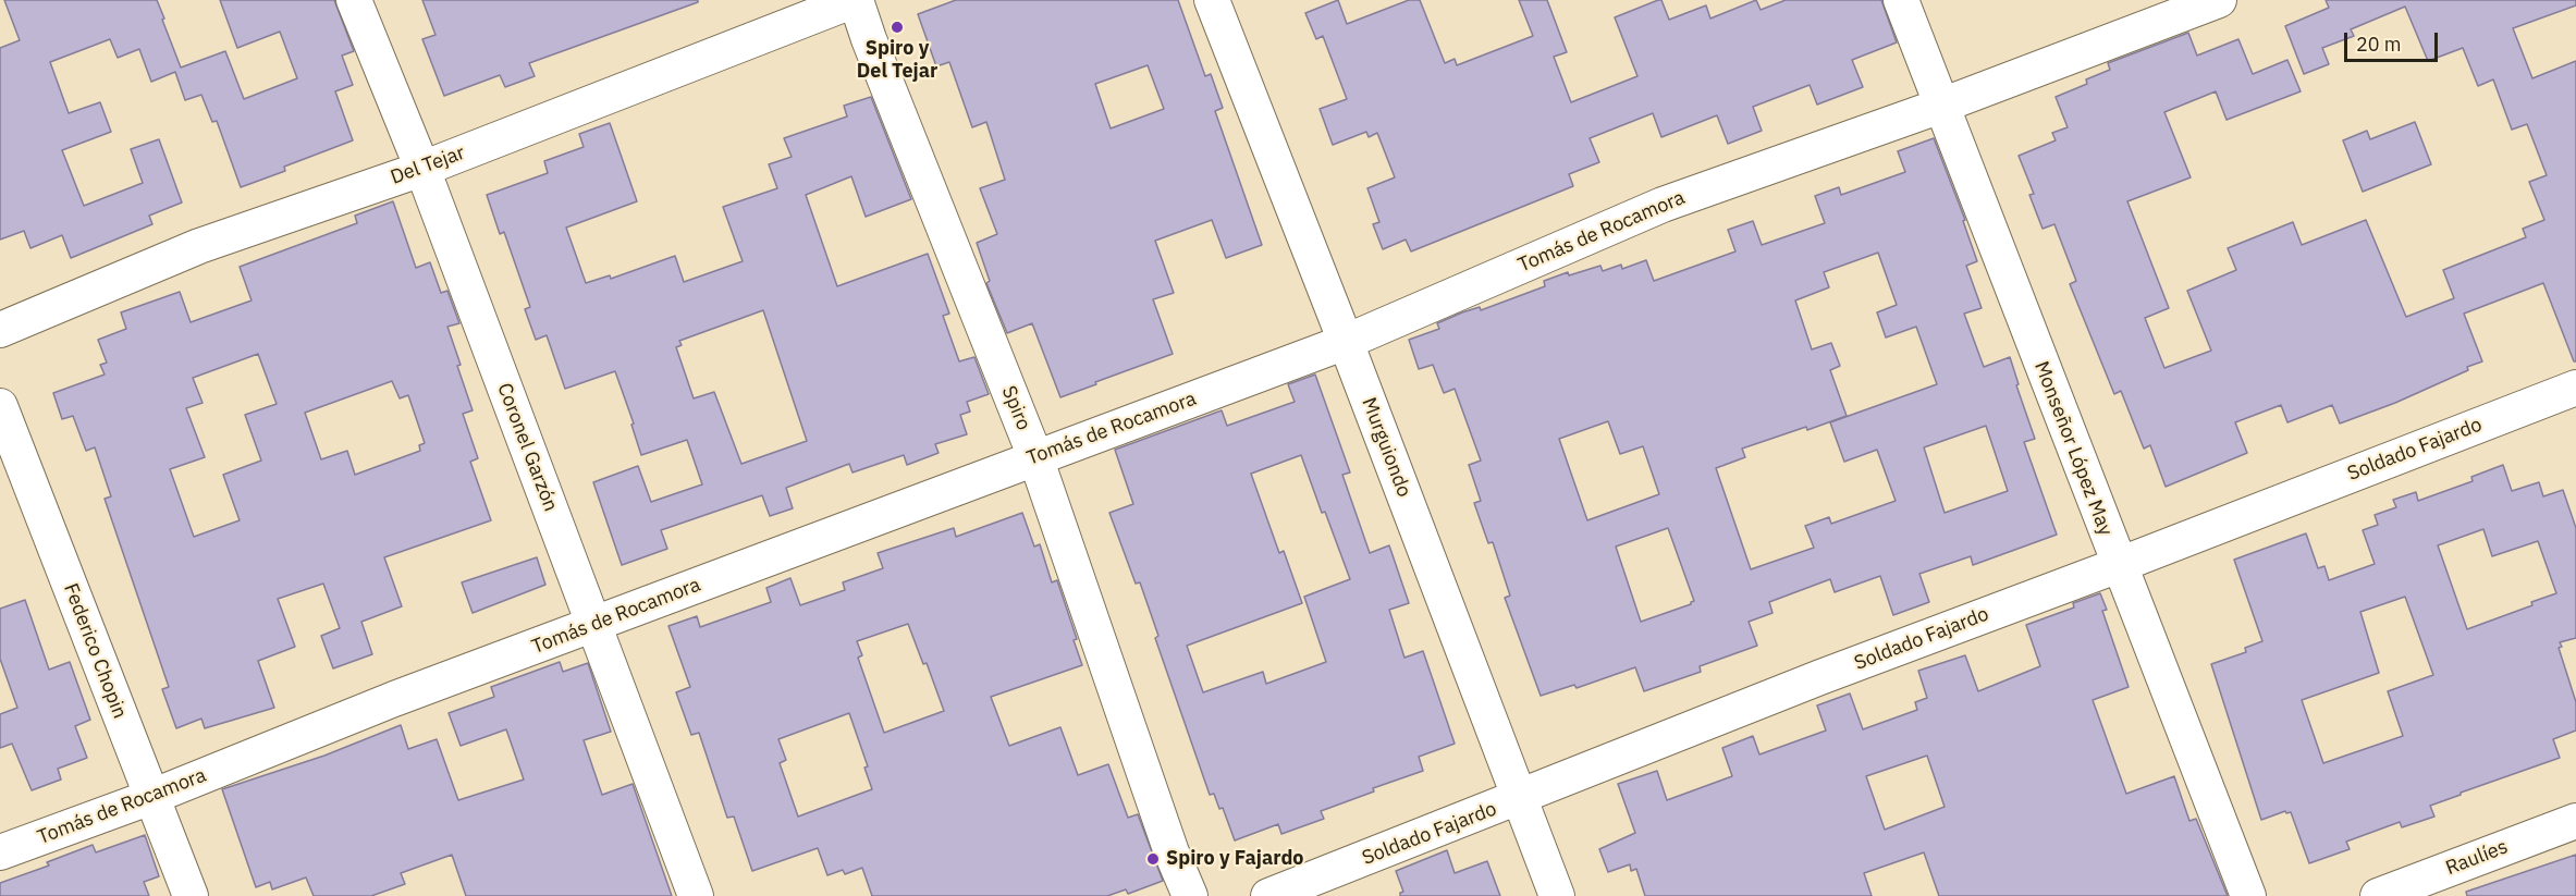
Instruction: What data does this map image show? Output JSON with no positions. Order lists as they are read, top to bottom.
{
  "streets": {
    "street": [
      "Del Tejar",
      "Tomás de Rocamora",
      "Spiro",
      "Coronel Garzón",
      "Murguiondo",
      "Monseñor López May",
      "Soldado Fajardo",
      "Federico Chopin",
      "Raulíes"
    ]
  },
  "crossings": [
    ["Del Tejar", "Spiro"],
    ["Del Tejar", "Coronel Garzón"],
    ["Tomás de Rocamora", "Spiro"],
    ["Tomás de Rocamora", "Coronel Garzón"],
    ["Tomás de Rocamora", "Murguiondo"],
    ["Tomás de Rocamora", "Monseñor López May"],
    ["Tomás de Rocamora", "Federico Chopin"],
    ["Murguiondo", "Soldado Fajardo"],
    ["Monseñor López May", "Soldado Fajardo"]
  ],
  "places": ["Spiro y Del Tejar", "Spiro y Fajardo"],
  "scale_bar": "20 m"
}
